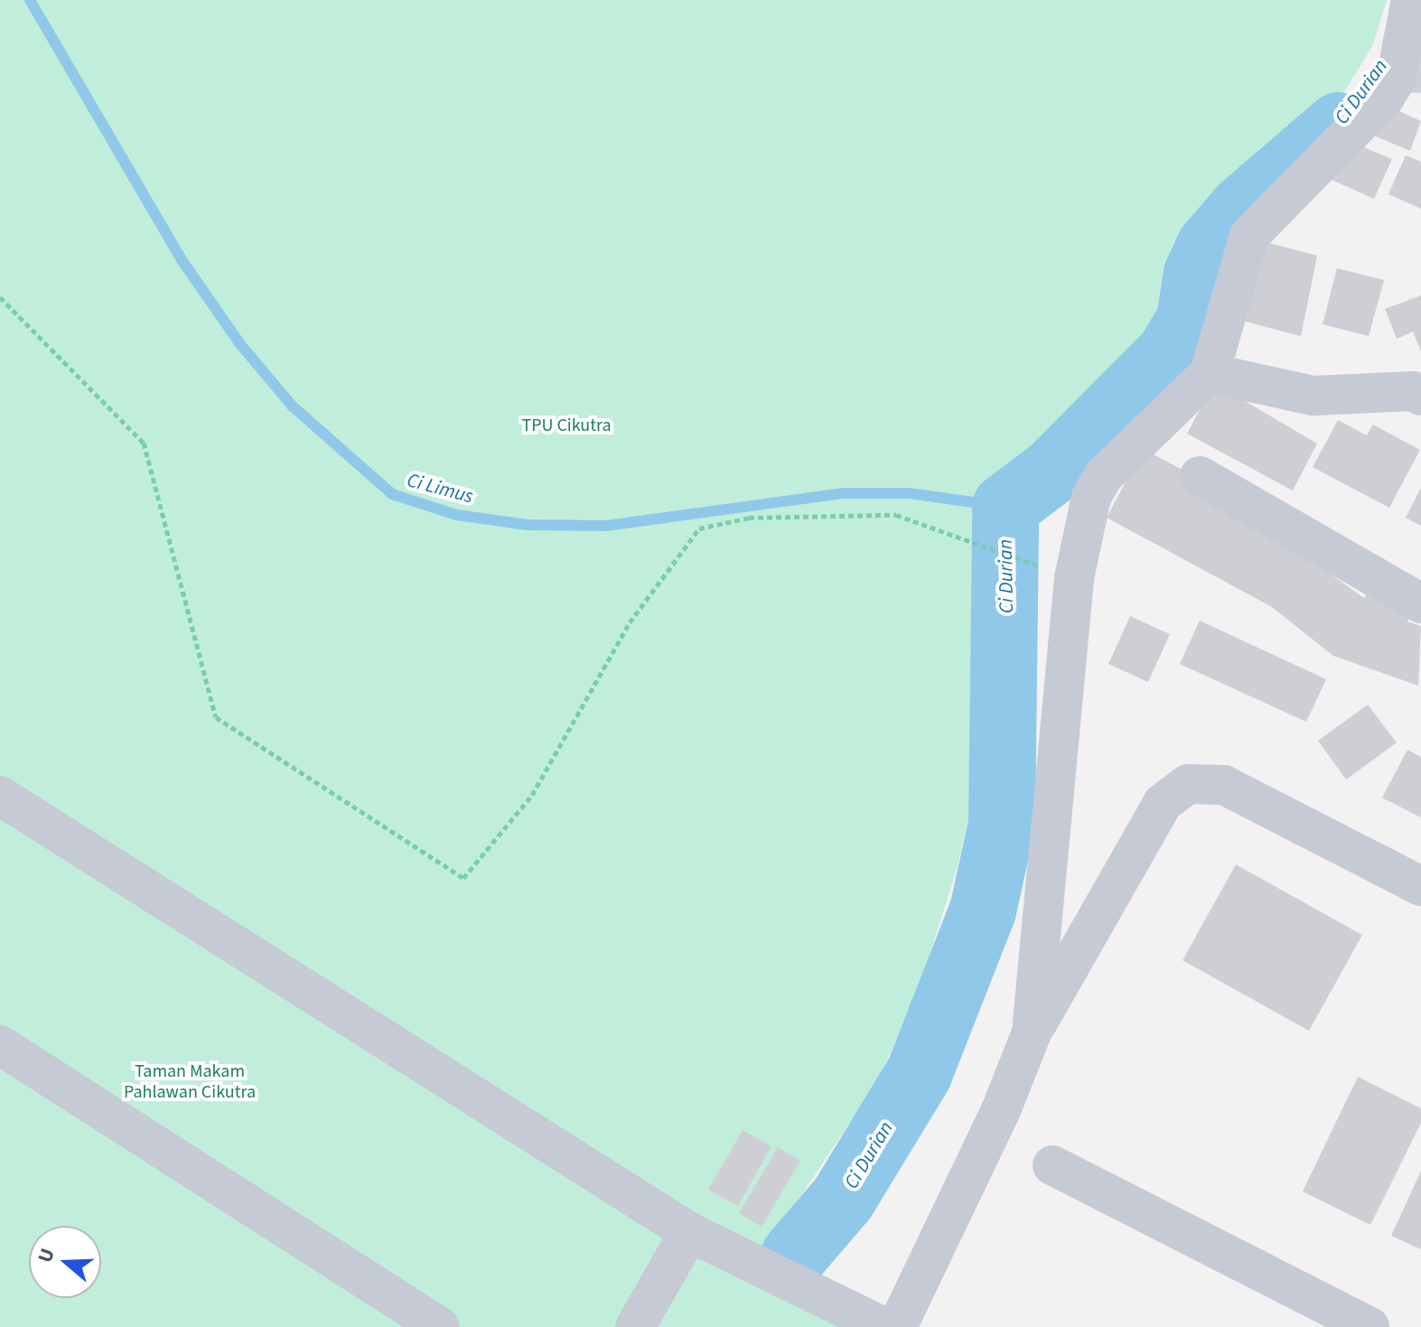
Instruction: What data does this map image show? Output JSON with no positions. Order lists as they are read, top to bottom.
{
  "water": ["Ci Durian", "Ci Limus"],
  "parks": ["TPU Cikutra", "Taman Makam Pahlawan Cikutra"],
  "north": "left"
}
